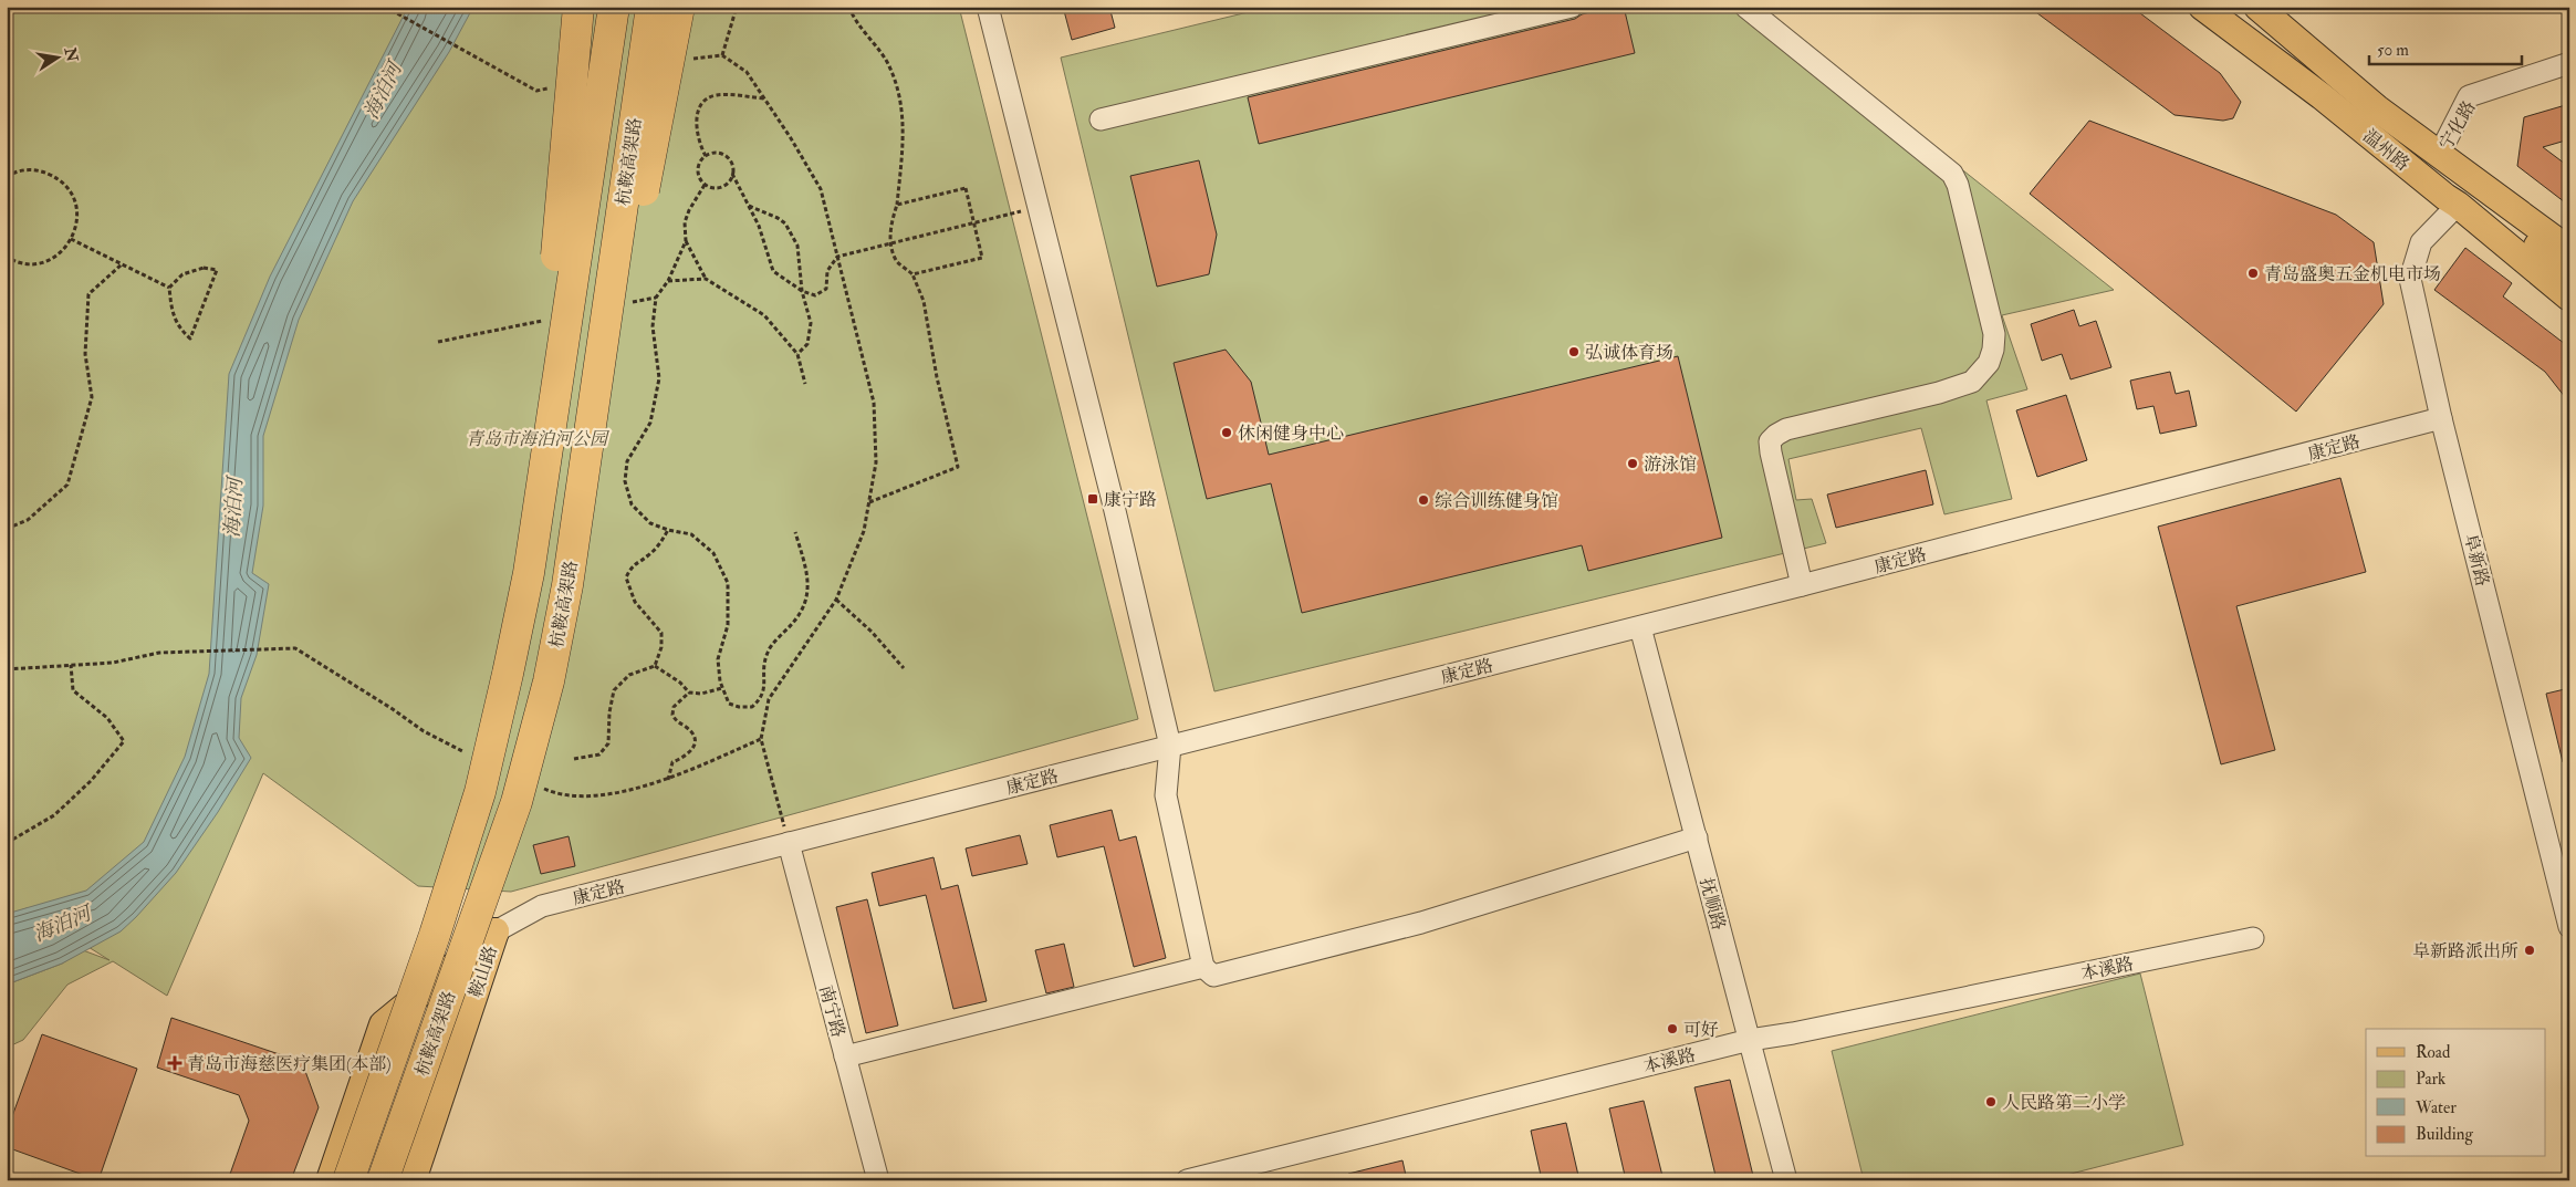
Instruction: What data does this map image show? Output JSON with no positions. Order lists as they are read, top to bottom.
{
  "streets": {
    "highway": ["杭鞍高架路"],
    "main road": ["温州路", "鞍山路"],
    "street": [
      "宁化路",
      "康定路",
      "阜新路",
      "抚顺路",
      "本溪路",
      "南宁路"
    ]
  },
  "crossings": [
    ["宁化路", "温州路"],
    ["温州路", "阜新路"],
    ["康定路", "阜新路"],
    ["康定路", "抚顺路"],
    ["康定路", "鞍山路"],
    ["康定路", "南宁路"],
    ["抚顺路", "本溪路"]
  ],
  "water": ["海泊河"],
  "parks": ["青岛市海泊河公园"],
  "places": {
    "other": [
      "青岛盛奥五金机电市场",
      "弘诚体育场",
      "休闲健身中心",
      "游泳馆",
      "综合训练健身馆",
      "阜新路派出所",
      "可好",
      "人民路第二小学"
    ],
    "transit": ["康宁路"],
    "health": ["青岛市海慈医疗集团(本部)"]
  },
  "legend": [
    "Road",
    "Park",
    "Water",
    "Building"
  ],
  "scale_bar": "50 m",
  "north": "right"
}
